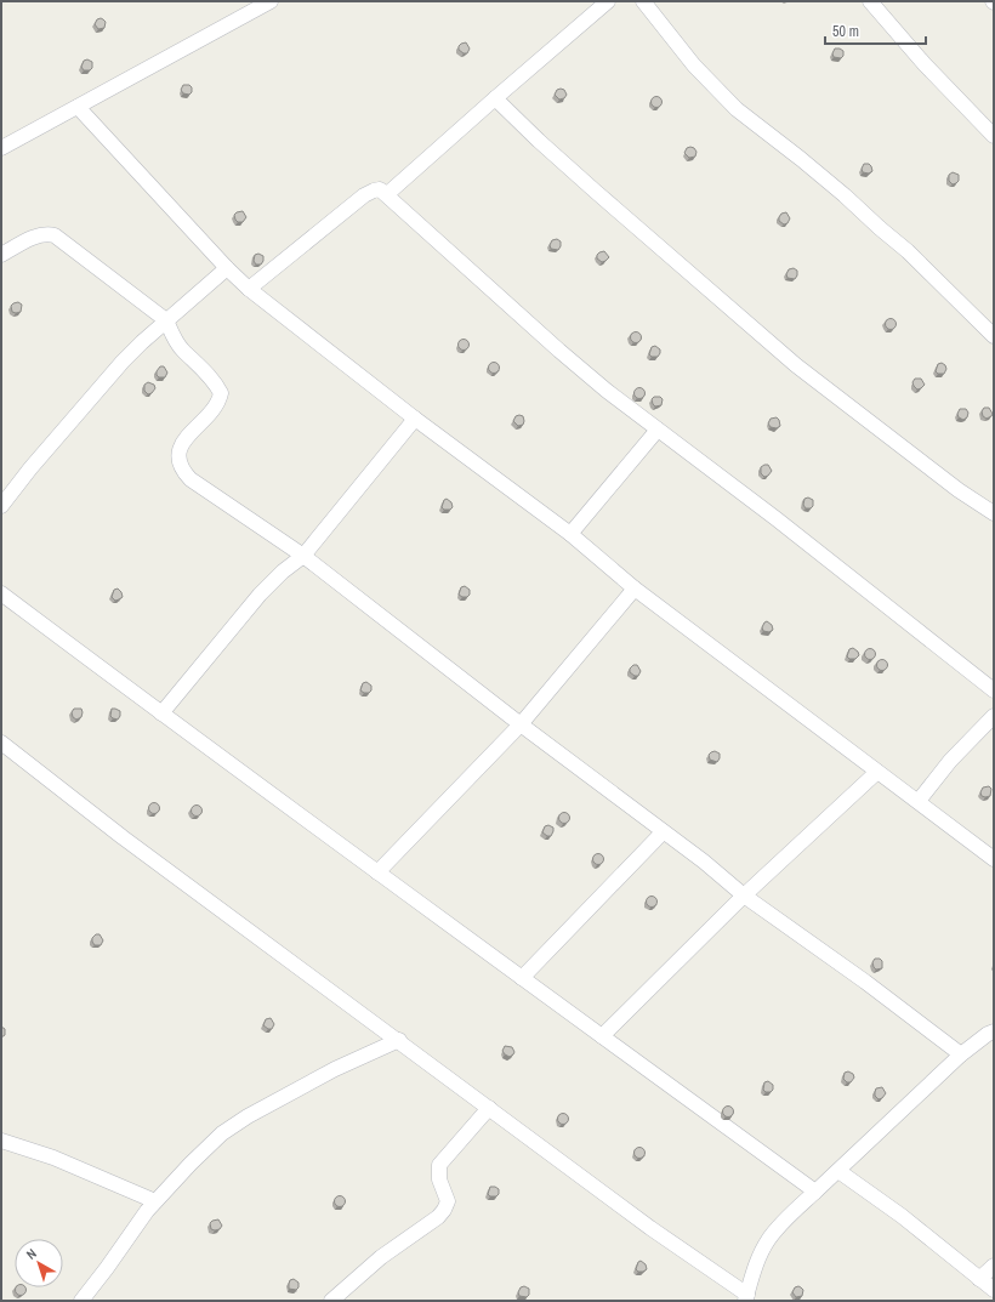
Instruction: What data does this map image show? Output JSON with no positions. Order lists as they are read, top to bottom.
{
  "scale_bar": "50 m",
  "north": "top left"
}
